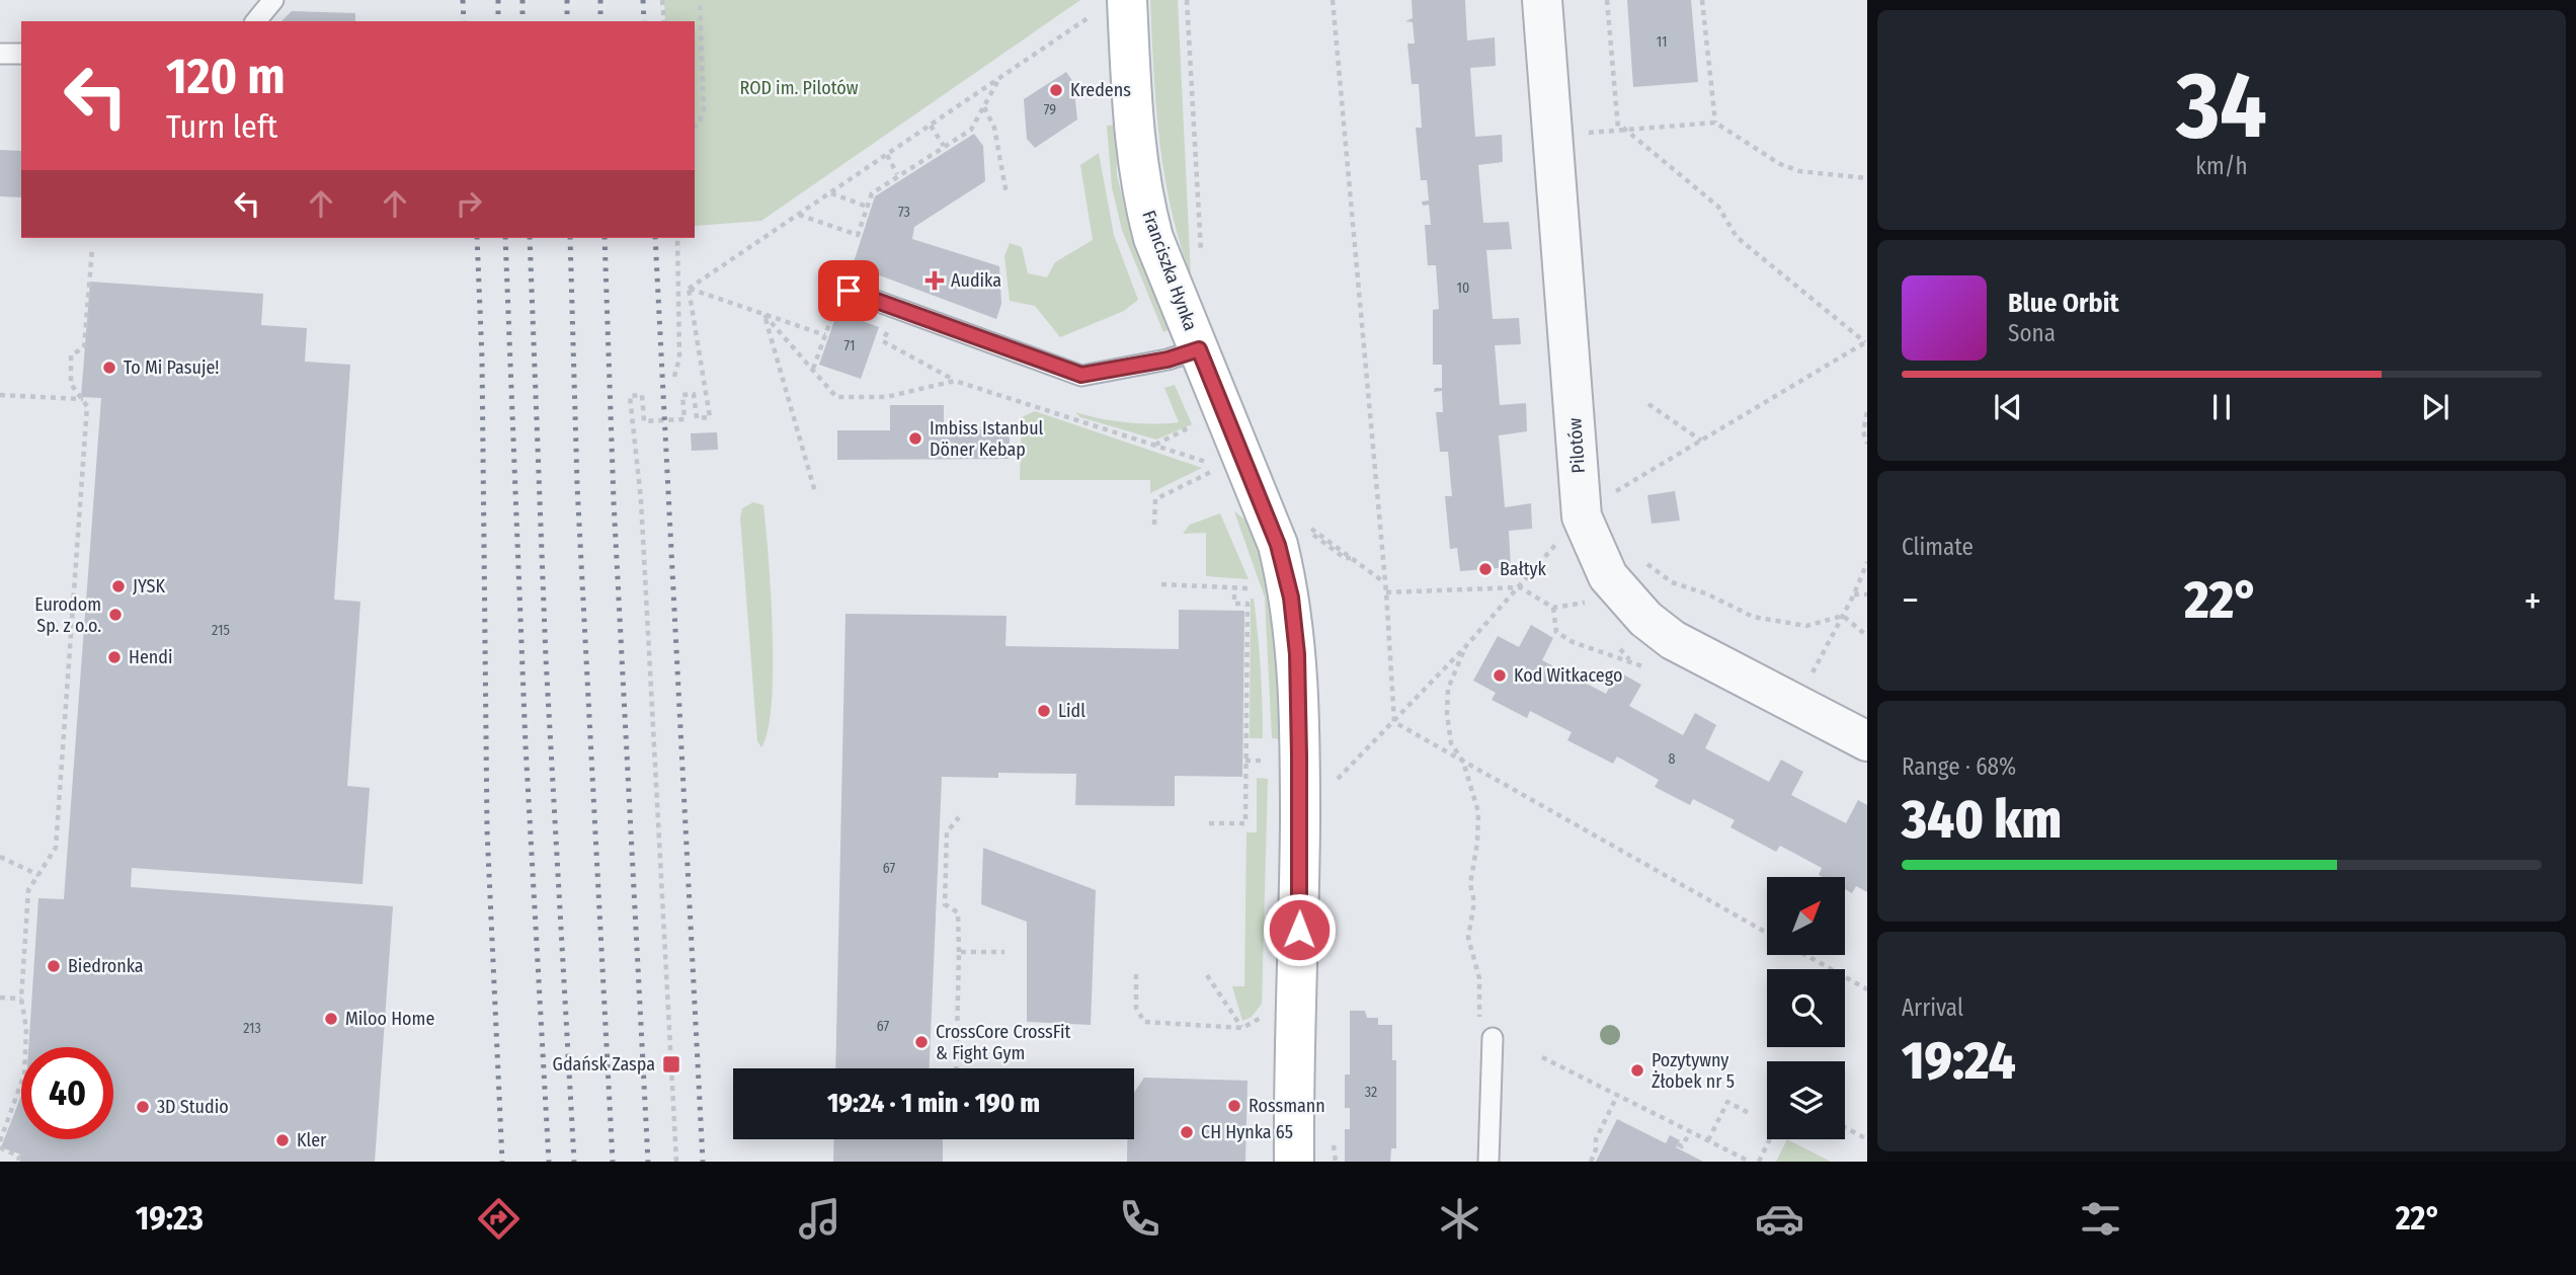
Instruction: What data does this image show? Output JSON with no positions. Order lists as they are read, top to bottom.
{
  "streets": {
    "street": ["Franciszka Hynka", "Pilotów"]
  },
  "parks": ["ROD im. Pilotów"],
  "places": {
    "other": [
      "Kredens",
      "To Mi Pasuje!",
      "Imbiss Istanbul Döner Kebap",
      "Bałtyk",
      "JYSK",
      "Eurodom Sp. z o.o.",
      "Hendi",
      "Kod Witkacego",
      "Lidl",
      "Biedronka",
      "Miloo Home",
      "CrossCore CrossFit & Fight Gym",
      "Pozytywny Żłobek nr 5",
      "Rossmann",
      "3D Studio",
      "CH Hynka 65",
      "Kler"
    ],
    "health": ["Audika"],
    "transit": ["Gdańsk Zaspa"]
  },
  "house_numbers": [
    "11",
    "79",
    "73",
    "10",
    "71",
    "215",
    "8",
    "67",
    "67",
    "213",
    "32"
  ],
  "north": "top right",
  "page": {
    "tile": [
      ["34", "km/h"],
      "Climate",
      ["Range · 68%", "340 km"],
      ["Arrival", "19:24"]
    ],
    "turn": ["120 m", "Turn left"],
    "song": ["Blue Orbit", "Sona"],
    "heat": ["−", "22°", "+"],
    "limit": "40",
    "trip": "19:24 · 1 min · 190 m",
    "tabs": ["19:23", "22°"]
  }
}
